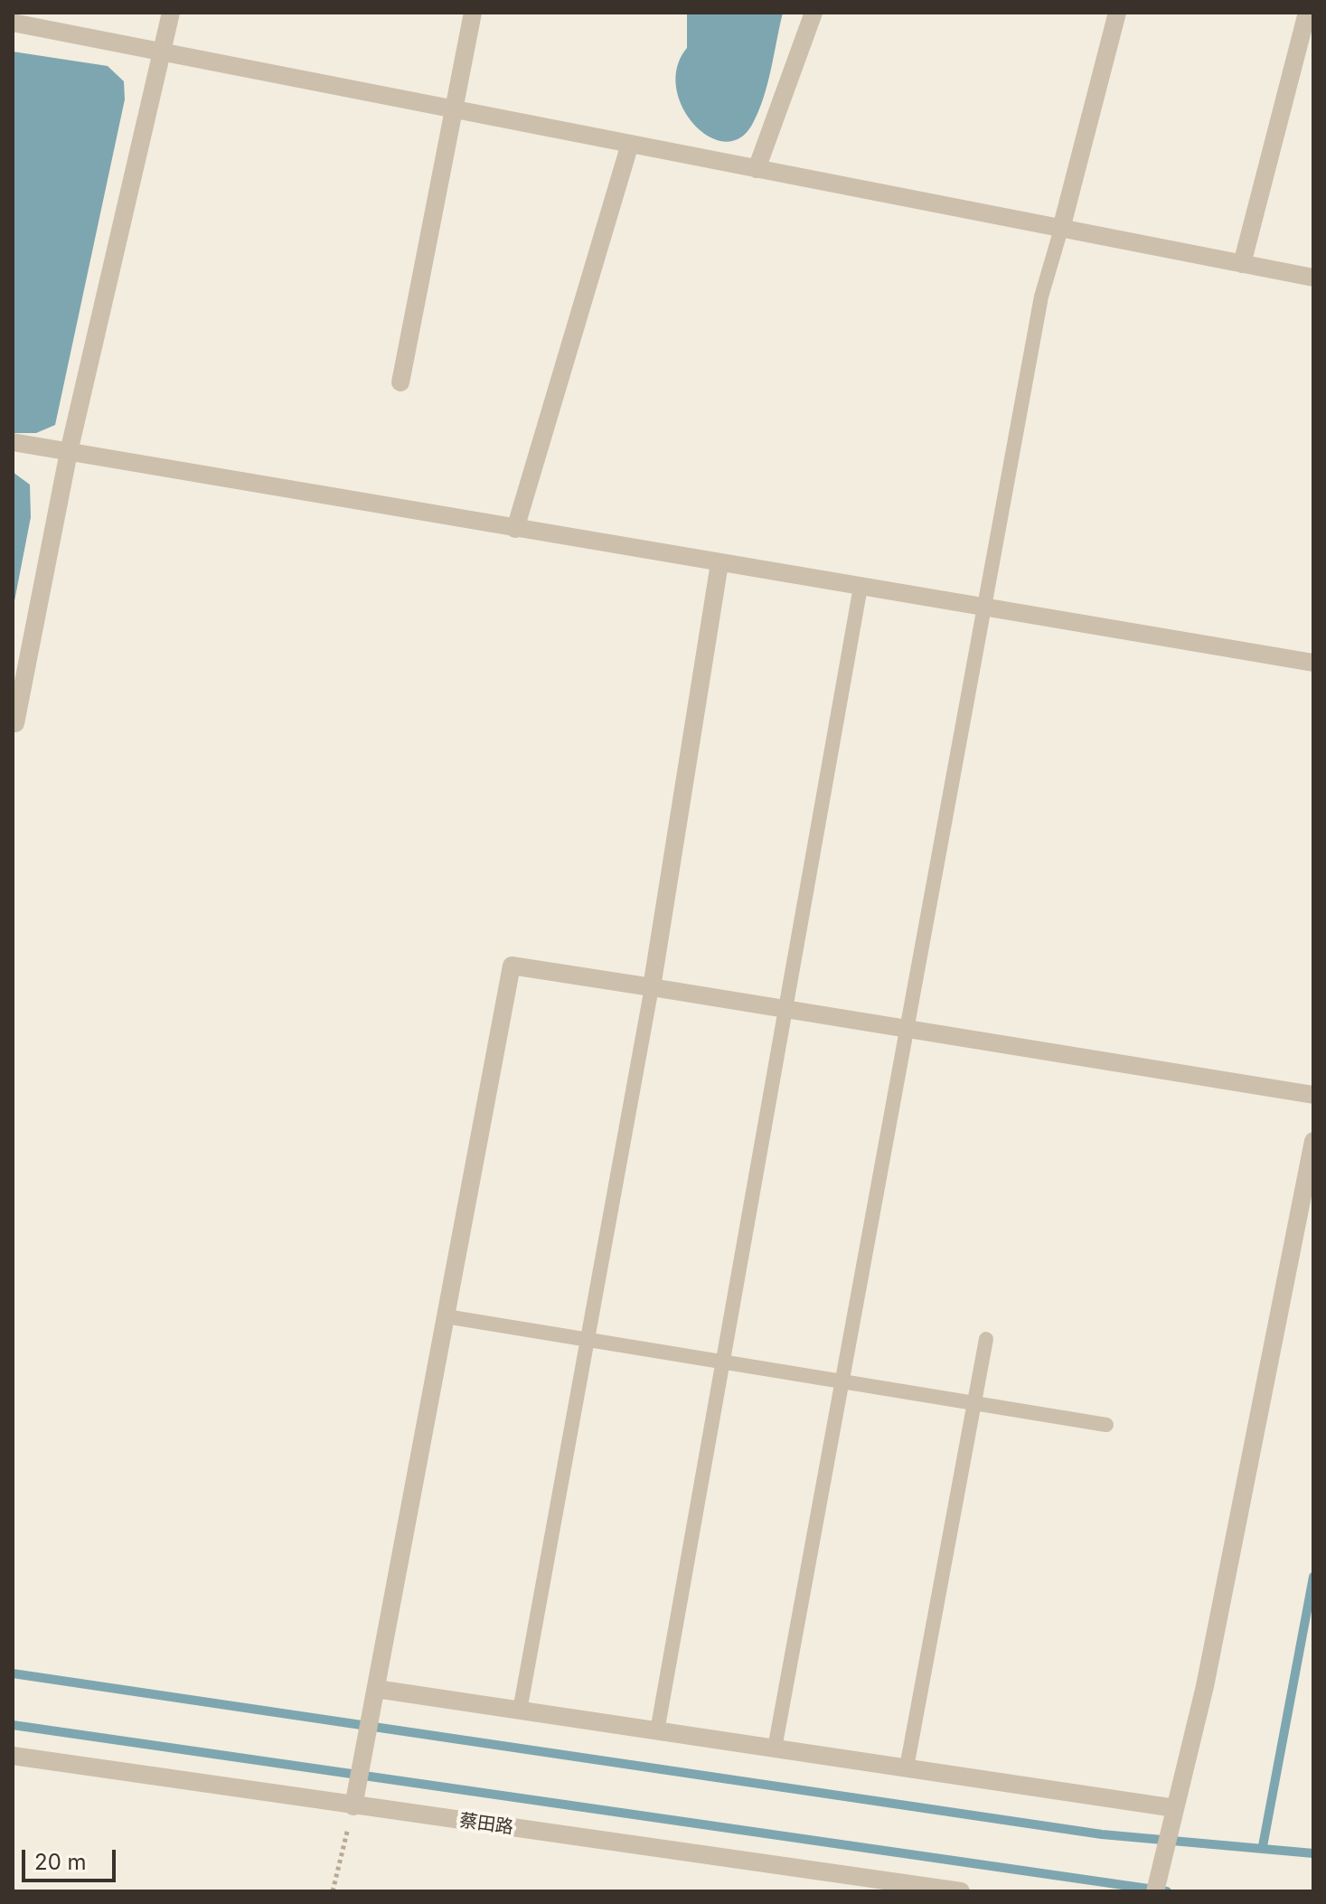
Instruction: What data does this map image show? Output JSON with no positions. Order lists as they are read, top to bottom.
{
  "streets": {
    "street": ["蔡田路"]
  },
  "scale_bar": "20 m"
}
